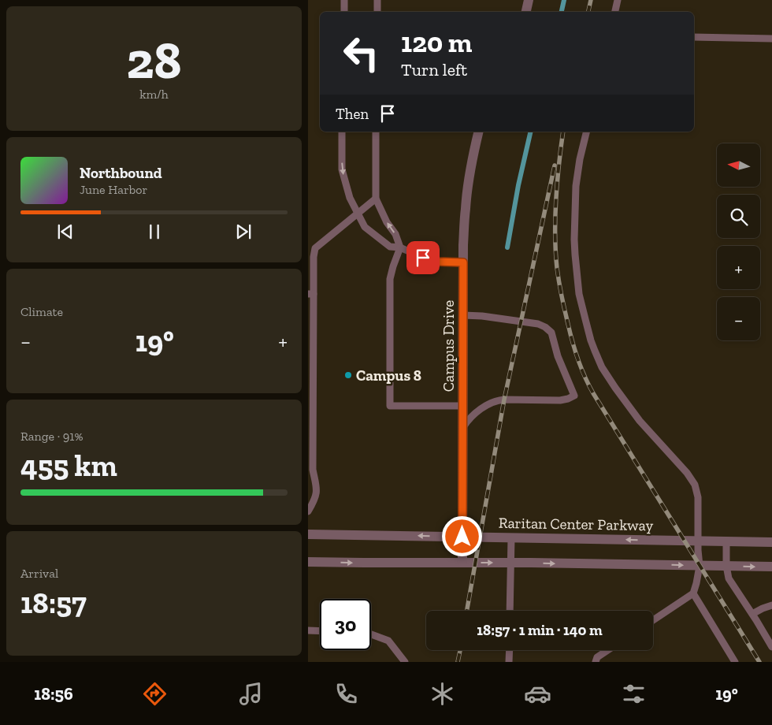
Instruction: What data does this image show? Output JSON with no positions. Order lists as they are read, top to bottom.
{
  "streets": {
    "street": ["Campus Drive", "Raritan Center Parkway"]
  },
  "crossings": [
    ["Campus Drive", "Raritan Center Parkway"]
  ],
  "places": ["Campus 8"],
  "north": "left",
  "page": {
    "tile": [
      ["28", "km/h"],
      "Climate",
      ["Range · 91%", "455 km"],
      ["Arrival", "18:57"]
    ],
    "turn": ["120 m", "Turn left"],
    "then": "Then",
    "map_buttons": ["+", "−"],
    "song": ["Northbound", "June Harbor"],
    "heat": ["−", "19°", "+"],
    "limit": "30",
    "trip": "18:57 · 1 min · 140 m",
    "tabs": ["18:56", "19°"]
  }
}
